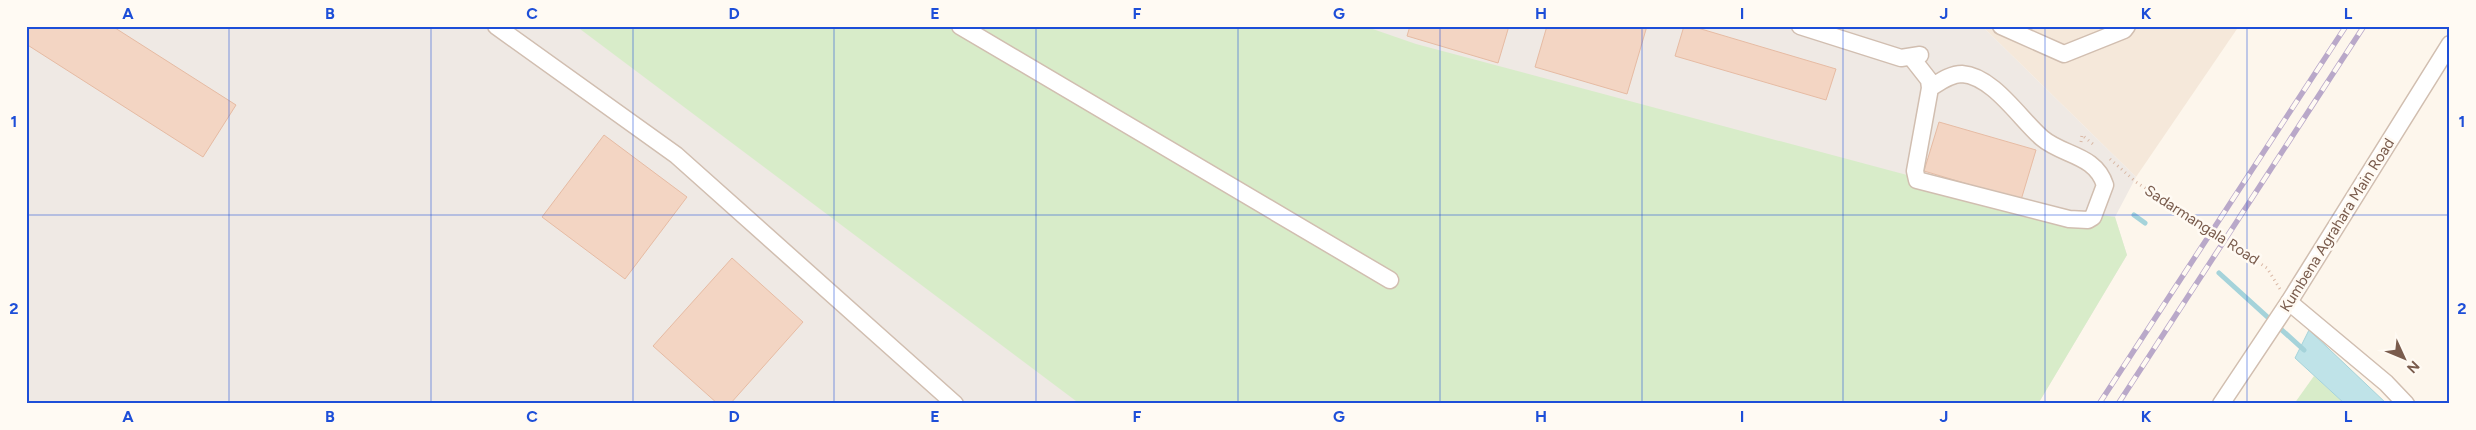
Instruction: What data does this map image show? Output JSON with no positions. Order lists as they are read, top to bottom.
{
  "streets": {
    "street": ["Kumbena Agrahara Main Road"],
    "path": ["Sadarmangala Road"]
  },
  "crossings": [
    ["Sadarmangala Road", "Kumbena Agrahara Main Road"]
  ],
  "north": "bottom right",
  "grid": {
    "columns": [
      "A",
      "B",
      "C",
      "D",
      "E",
      "F",
      "G",
      "H",
      "I",
      "J",
      "K",
      "L"
    ],
    "rows": ["1", "2"]
  }
}
